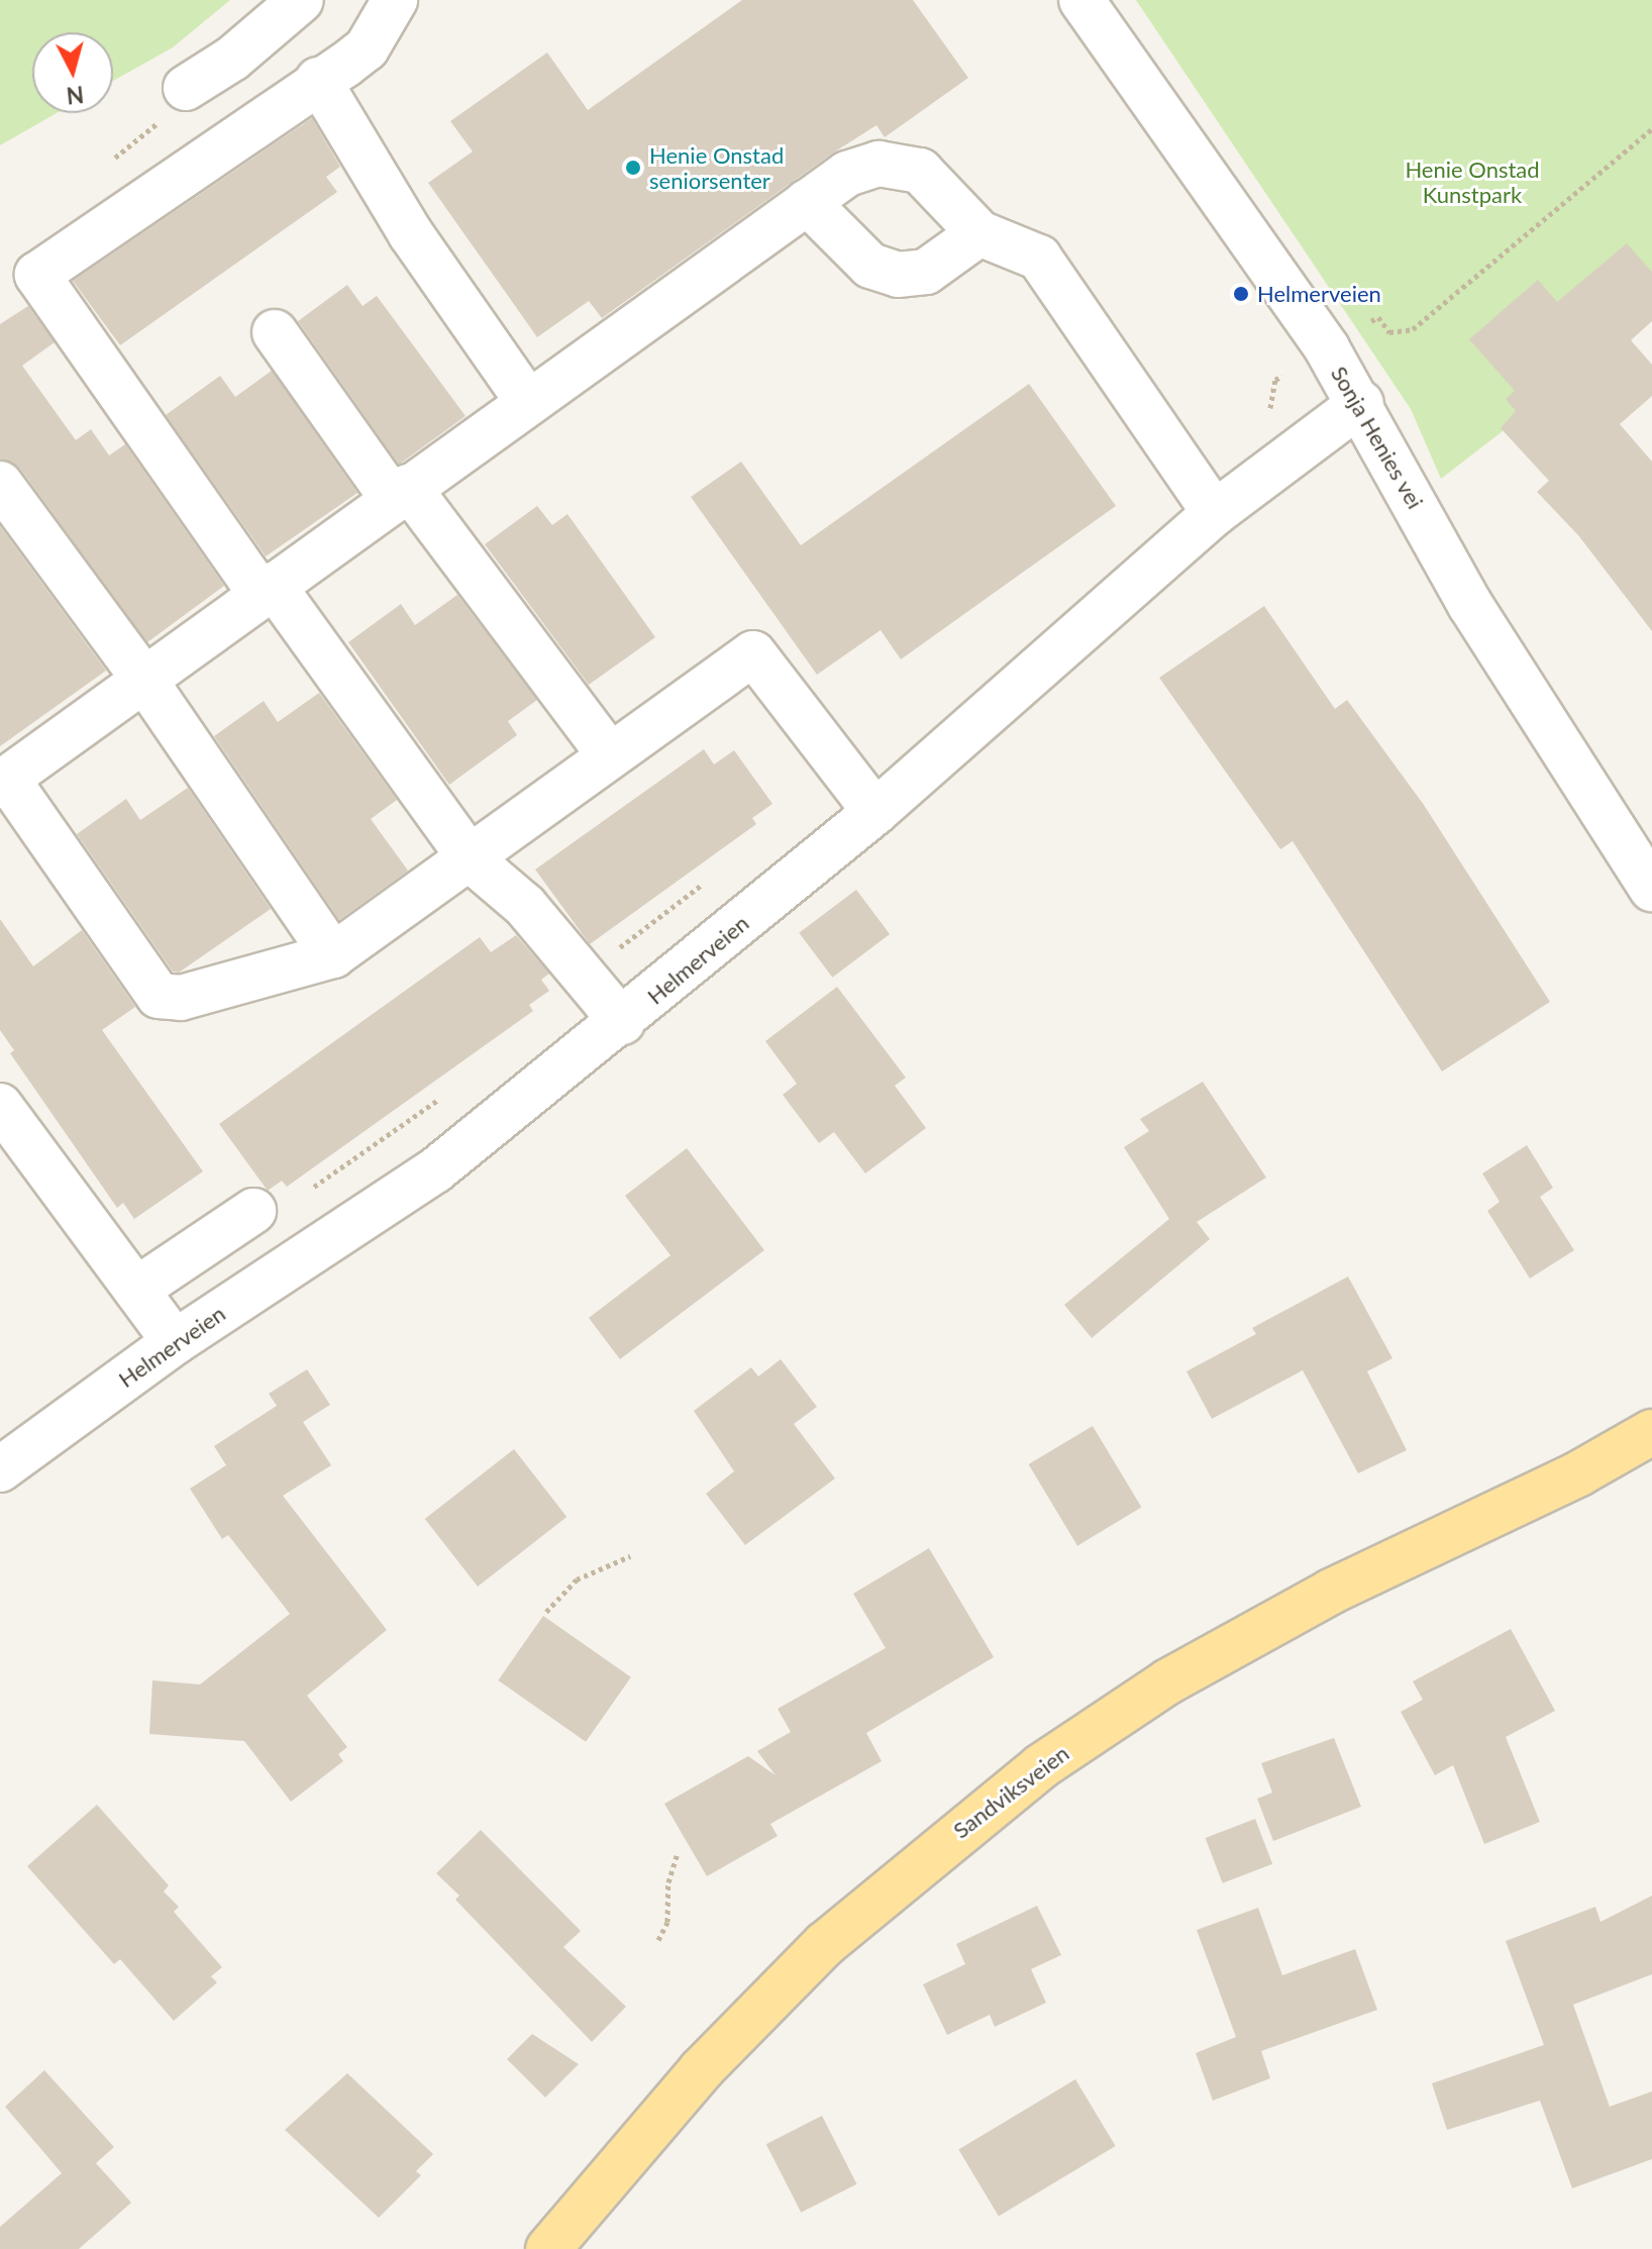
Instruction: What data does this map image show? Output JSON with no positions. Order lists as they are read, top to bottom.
{
  "streets": {
    "main road": ["Sandviksveien"],
    "street": ["Sonja Henies vei", "Helmerveien"]
  },
  "crossings": [
    ["Sonja Henies vei", "Helmerveien"]
  ],
  "parks": ["Henie Onstad Kunstpark"],
  "places": ["Henie Onstad seniorsenter", "Helmerveien"],
  "north": "bottom"
}
